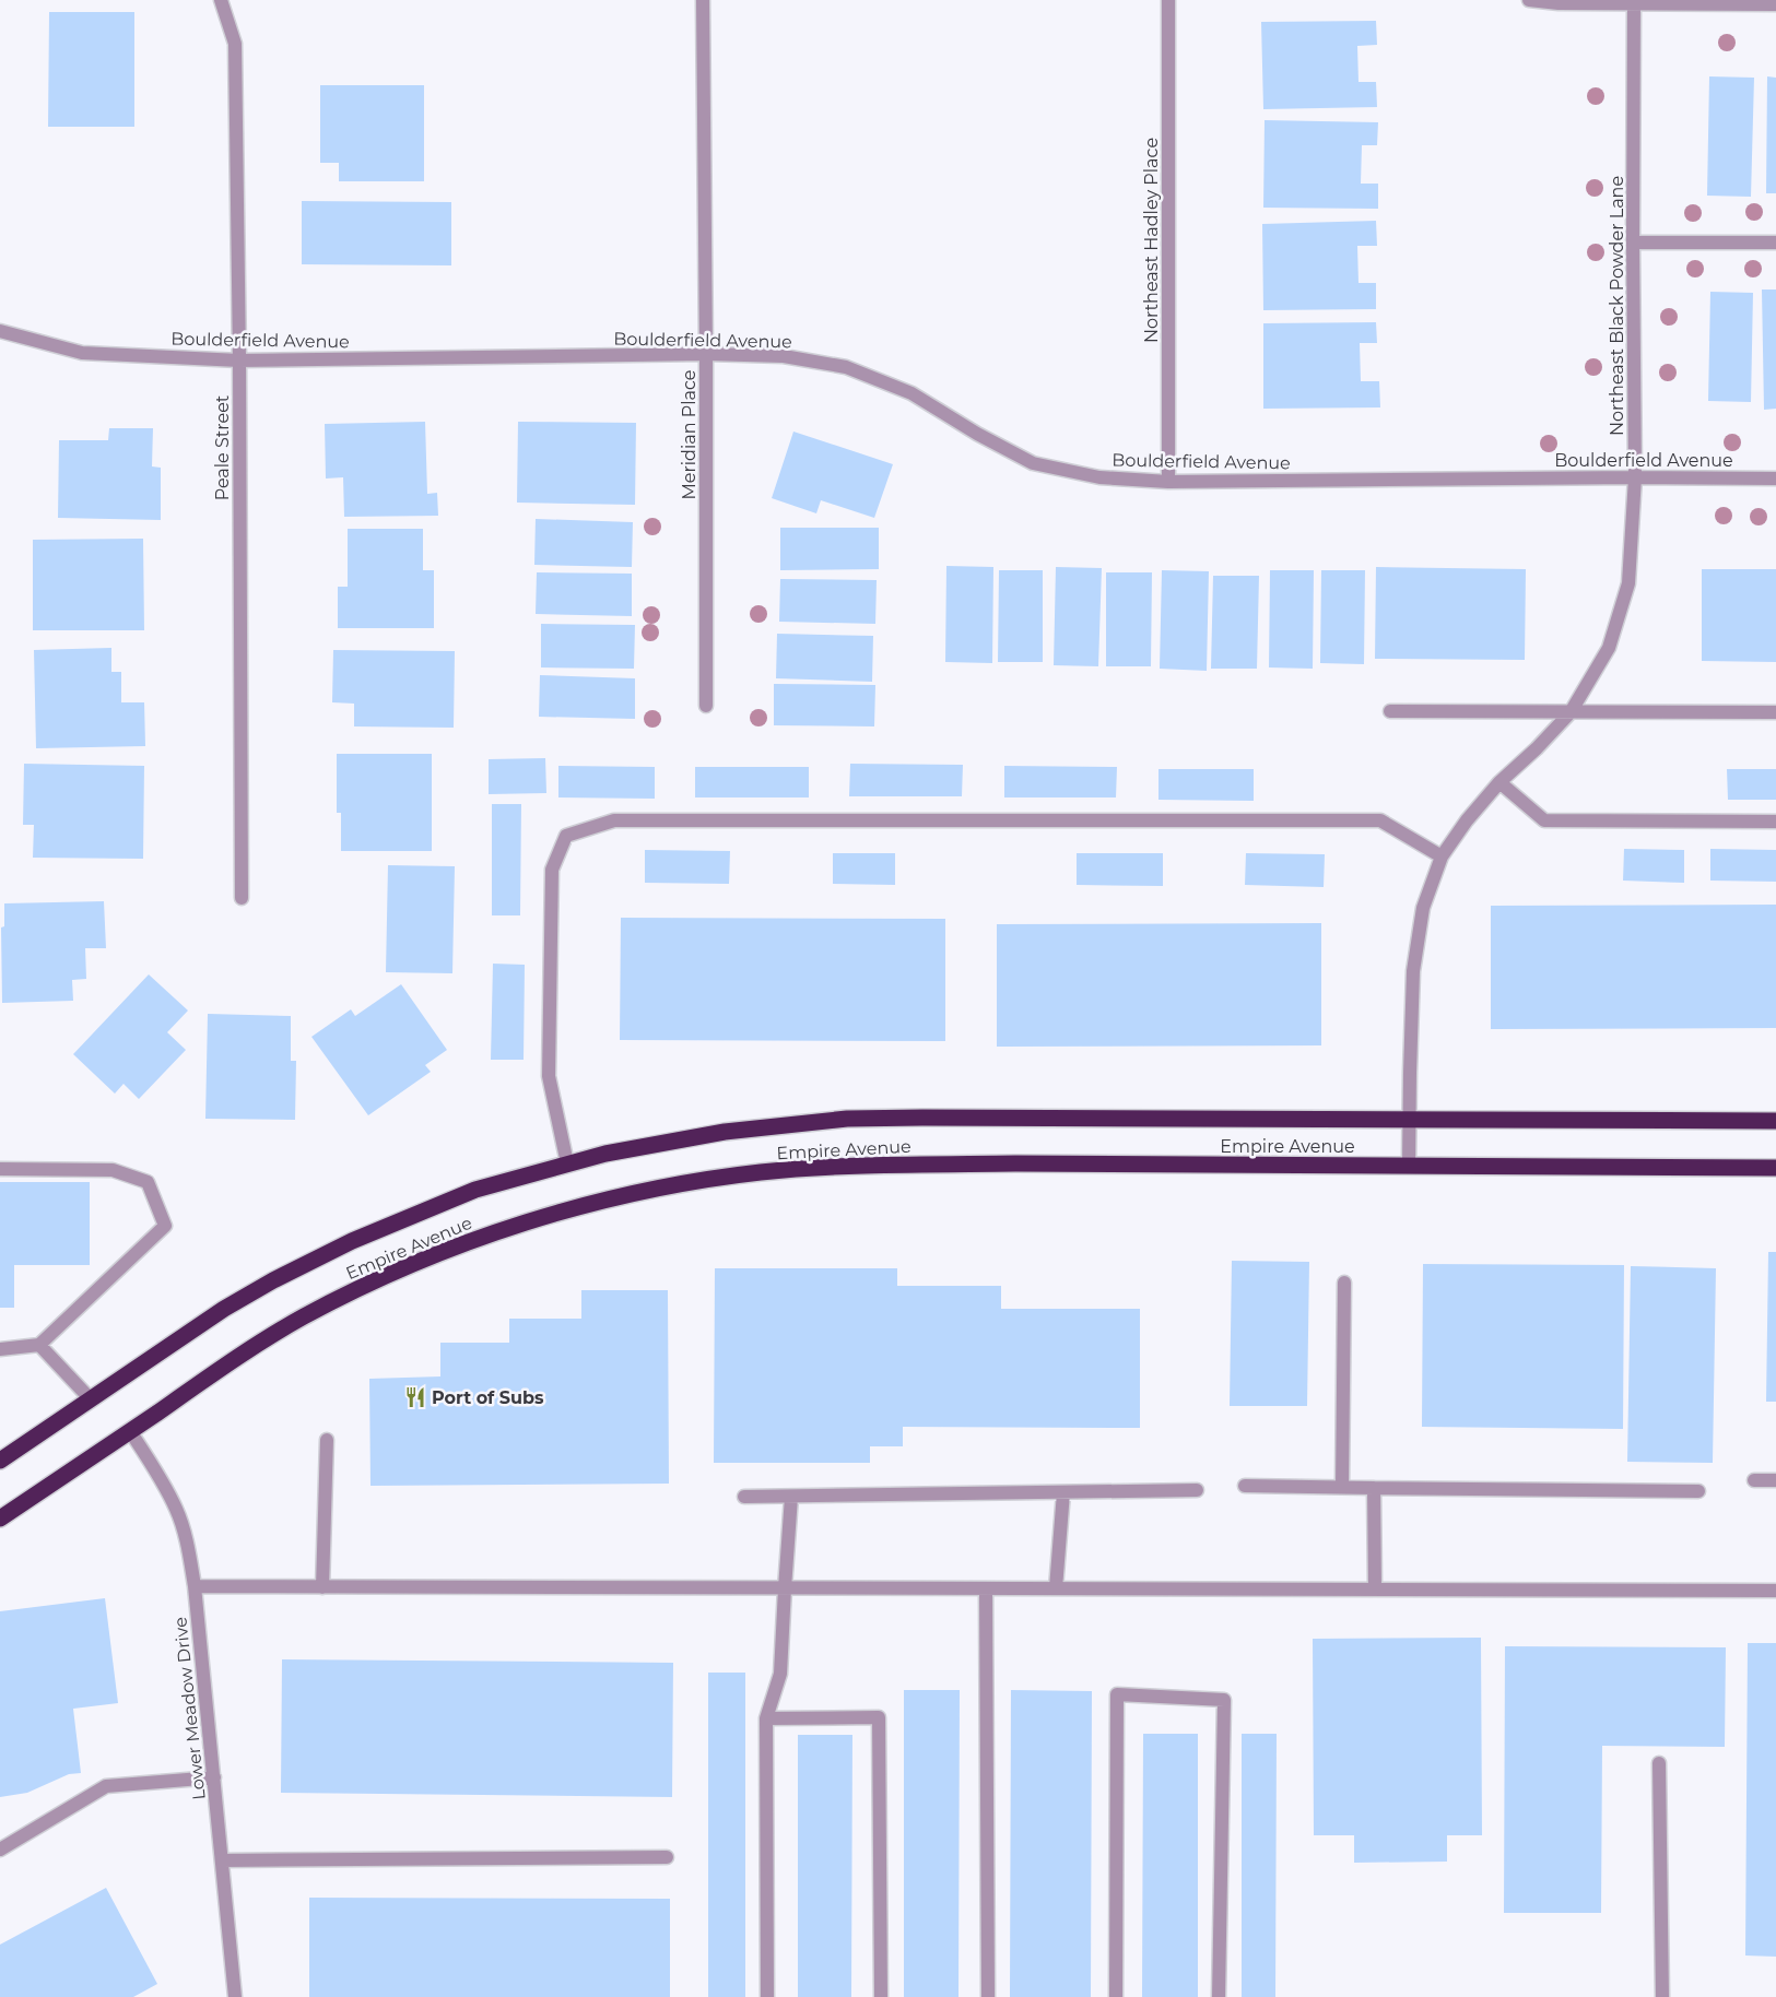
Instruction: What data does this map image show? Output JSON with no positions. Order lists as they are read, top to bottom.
{
  "streets": {
    "highway": ["Empire Avenue"],
    "street": [
      "Northeast Hadley Place",
      "Northeast Black Powder Lane",
      "Boulderfield Avenue",
      "Meridian Place",
      "Peale Street",
      "Lower Meadow Drive"
    ]
  },
  "crossings": [
    ["Northeast Hadley Place", "Boulderfield Avenue"],
    ["Northeast Black Powder Lane", "Boulderfield Avenue"],
    ["Northeast Black Powder Lane", "Empire Avenue"],
    ["Boulderfield Avenue", "Meridian Place"],
    ["Boulderfield Avenue", "Peale Street"],
    ["Empire Avenue", "Lower Meadow Drive"]
  ],
  "places": {
    "restaurant": ["Port of Subs"]
  }
}
